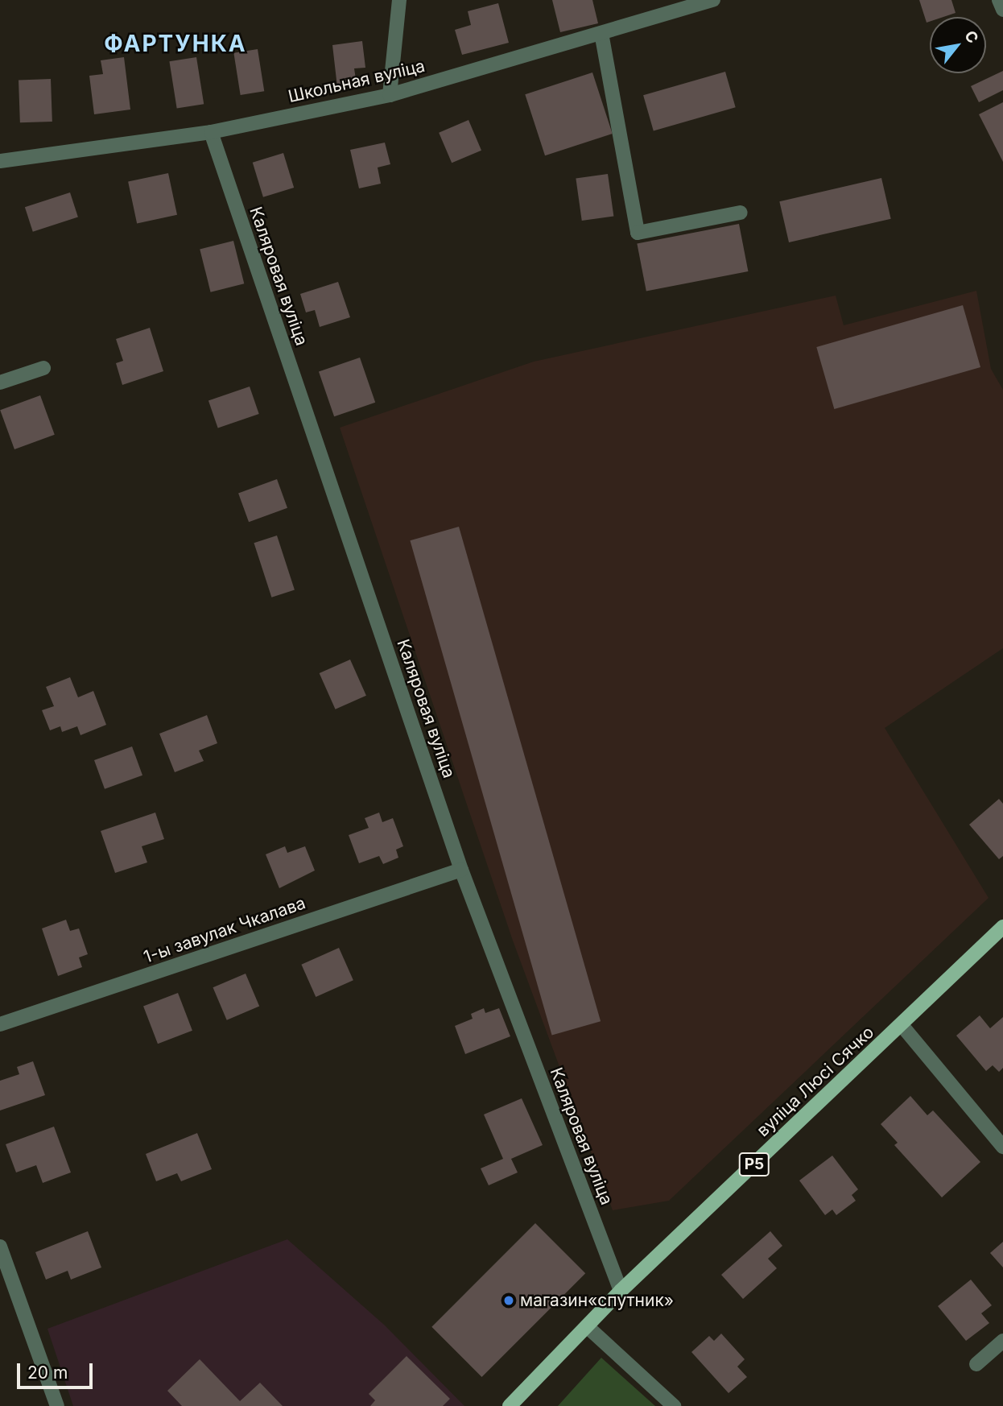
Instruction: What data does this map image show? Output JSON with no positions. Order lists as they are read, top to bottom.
{
  "streets": {
    "main road": ["вуліца Люсі Сячко", "Р5"],
    "street": ["Школьная вуліца", "Каляровая вуліца", "1-ы завулак Чкалава"]
  },
  "crossings": [
    ["Школьная вуліца", "Каляровая вуліца"],
    ["Каляровая вуліца", "1-ы завулак Чкалава"],
    ["Каляровая вуліца", "вуліца Люсі Сячко"]
  ],
  "districts": ["ФАРТУНКА"],
  "places": ["магазин«спутник»"],
  "scale_bar": "20 m",
  "north": "top right"
}
